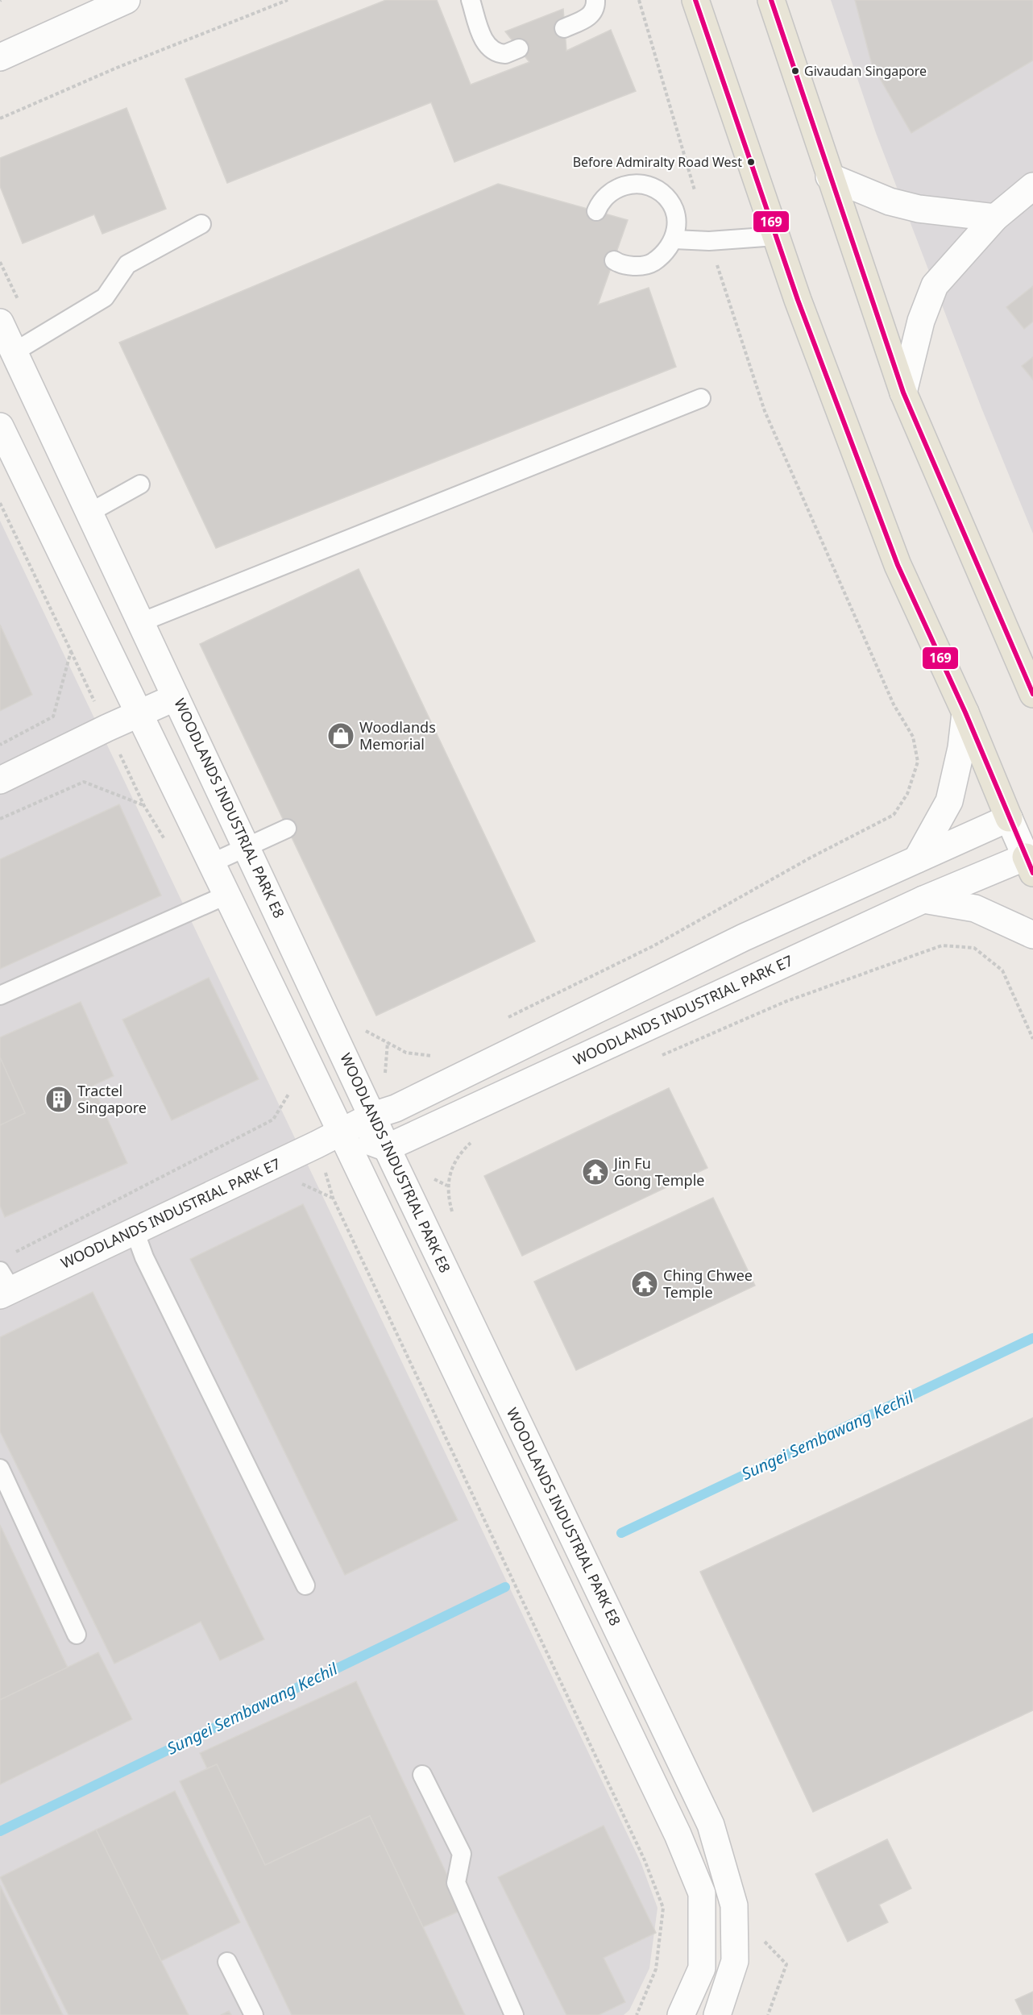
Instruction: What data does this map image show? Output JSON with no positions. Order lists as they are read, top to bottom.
{
  "streets": {
    "street": ["WOODLANDS INDUSTRIAL PARK E8", "WOODLANDS INDUSTRIAL PARK E7"]
  },
  "crossings": [
    ["WOODLANDS INDUSTRIAL PARK E8", "WOODLANDS INDUSTRIAL PARK E7"]
  ],
  "water": ["Sungei Sembawang Kechil"],
  "places": {
    "other": ["Givaudan Singapore", "Before Admiralty Road West"],
    "shop": ["Woodlands Memorial"],
    "building": ["Tractel Singapore"],
    "temple": ["Jin Fu Gong Temple", "Ching Chwee Temple"]
  },
  "lines": ["transit line 169"]
}
